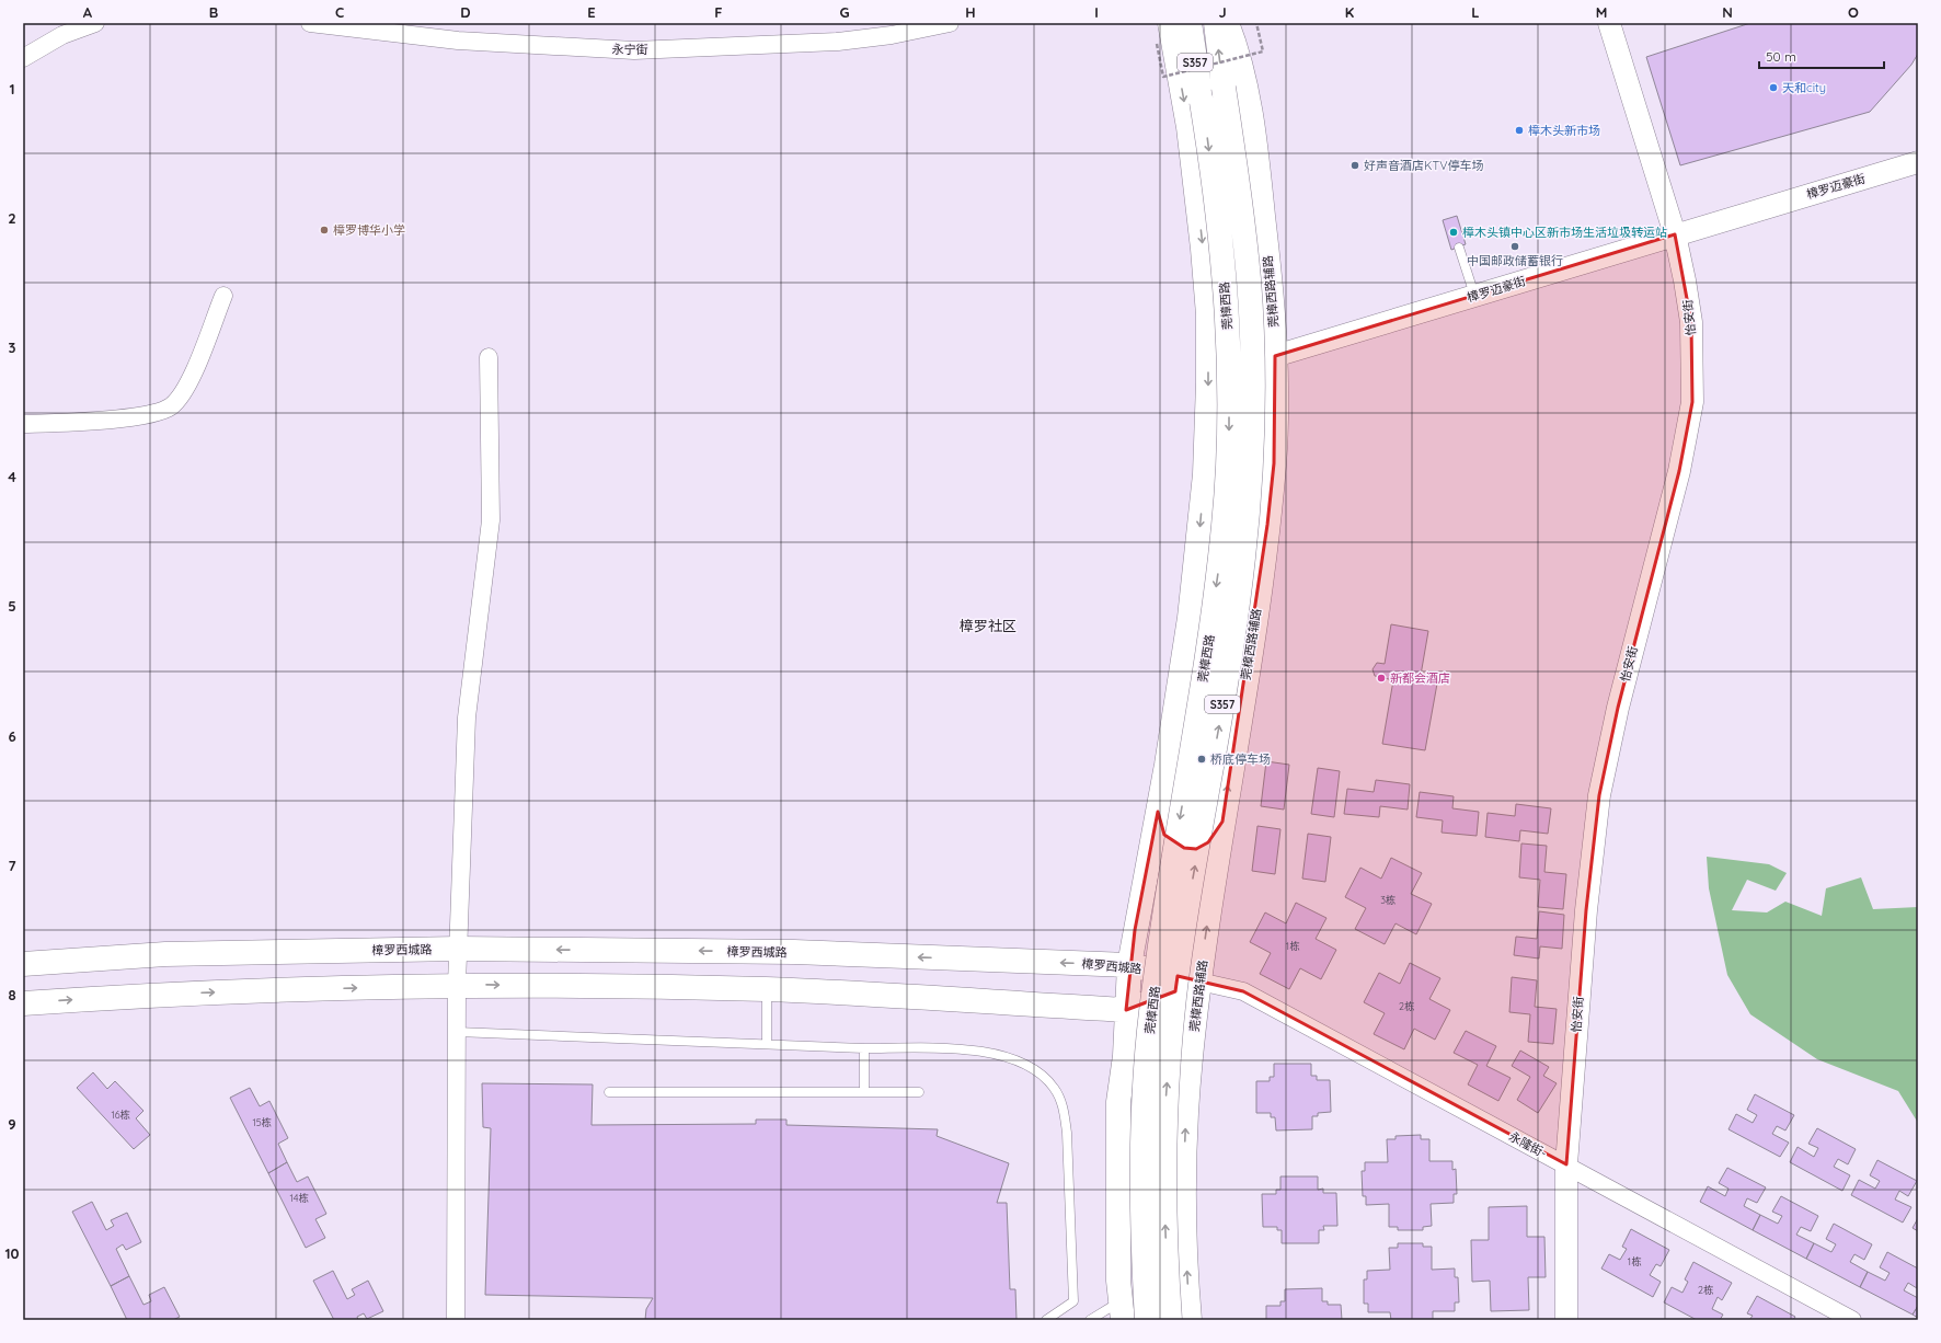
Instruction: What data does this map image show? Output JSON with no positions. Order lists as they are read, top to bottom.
{
  "streets": {
    "main road": [
      "S357",
      "莞樟西路辅路",
      "莞樟西路",
      "樟罗西城路"
    ],
    "street": [
      "永宁街",
      "樟罗迈豪街",
      "怡安街",
      "永隆街-"
    ]
  },
  "crossings": [
    ["樟罗迈豪街", "莞樟西路辅路"],
    ["樟罗迈豪街", "怡安街"],
    ["莞樟西路辅路", "樟罗西城路"],
    ["莞樟西路辅路", "永隆街-"],
    ["怡安街", "永隆街-"],
    ["樟罗西城路", "永隆街-"]
  ],
  "districts": ["樟罗社区"],
  "places": [
    "天和city",
    "樟木头新市场",
    "好声音酒店KTV停车场",
    "樟罗博华小学",
    "樟木头镇中心区新市场生活垃圾转运站",
    "中国邮政储蓄银行",
    "新都会酒店",
    "桥底停车场"
  ],
  "house_numbers": [
    "3栋",
    "1栋",
    "2栋",
    "16栋",
    "15栋",
    "14栋",
    "1栋",
    "2栋"
  ],
  "scale_bar": "50 m",
  "grid": {
    "columns": [
      "A",
      "B",
      "C",
      "D",
      "E",
      "F",
      "G",
      "H",
      "I",
      "J",
      "K",
      "L",
      "M",
      "N",
      "O"
    ],
    "rows": [
      "1",
      "2",
      "3",
      "4",
      "5",
      "6",
      "7",
      "8",
      "9",
      "10"
    ]
  }
}
